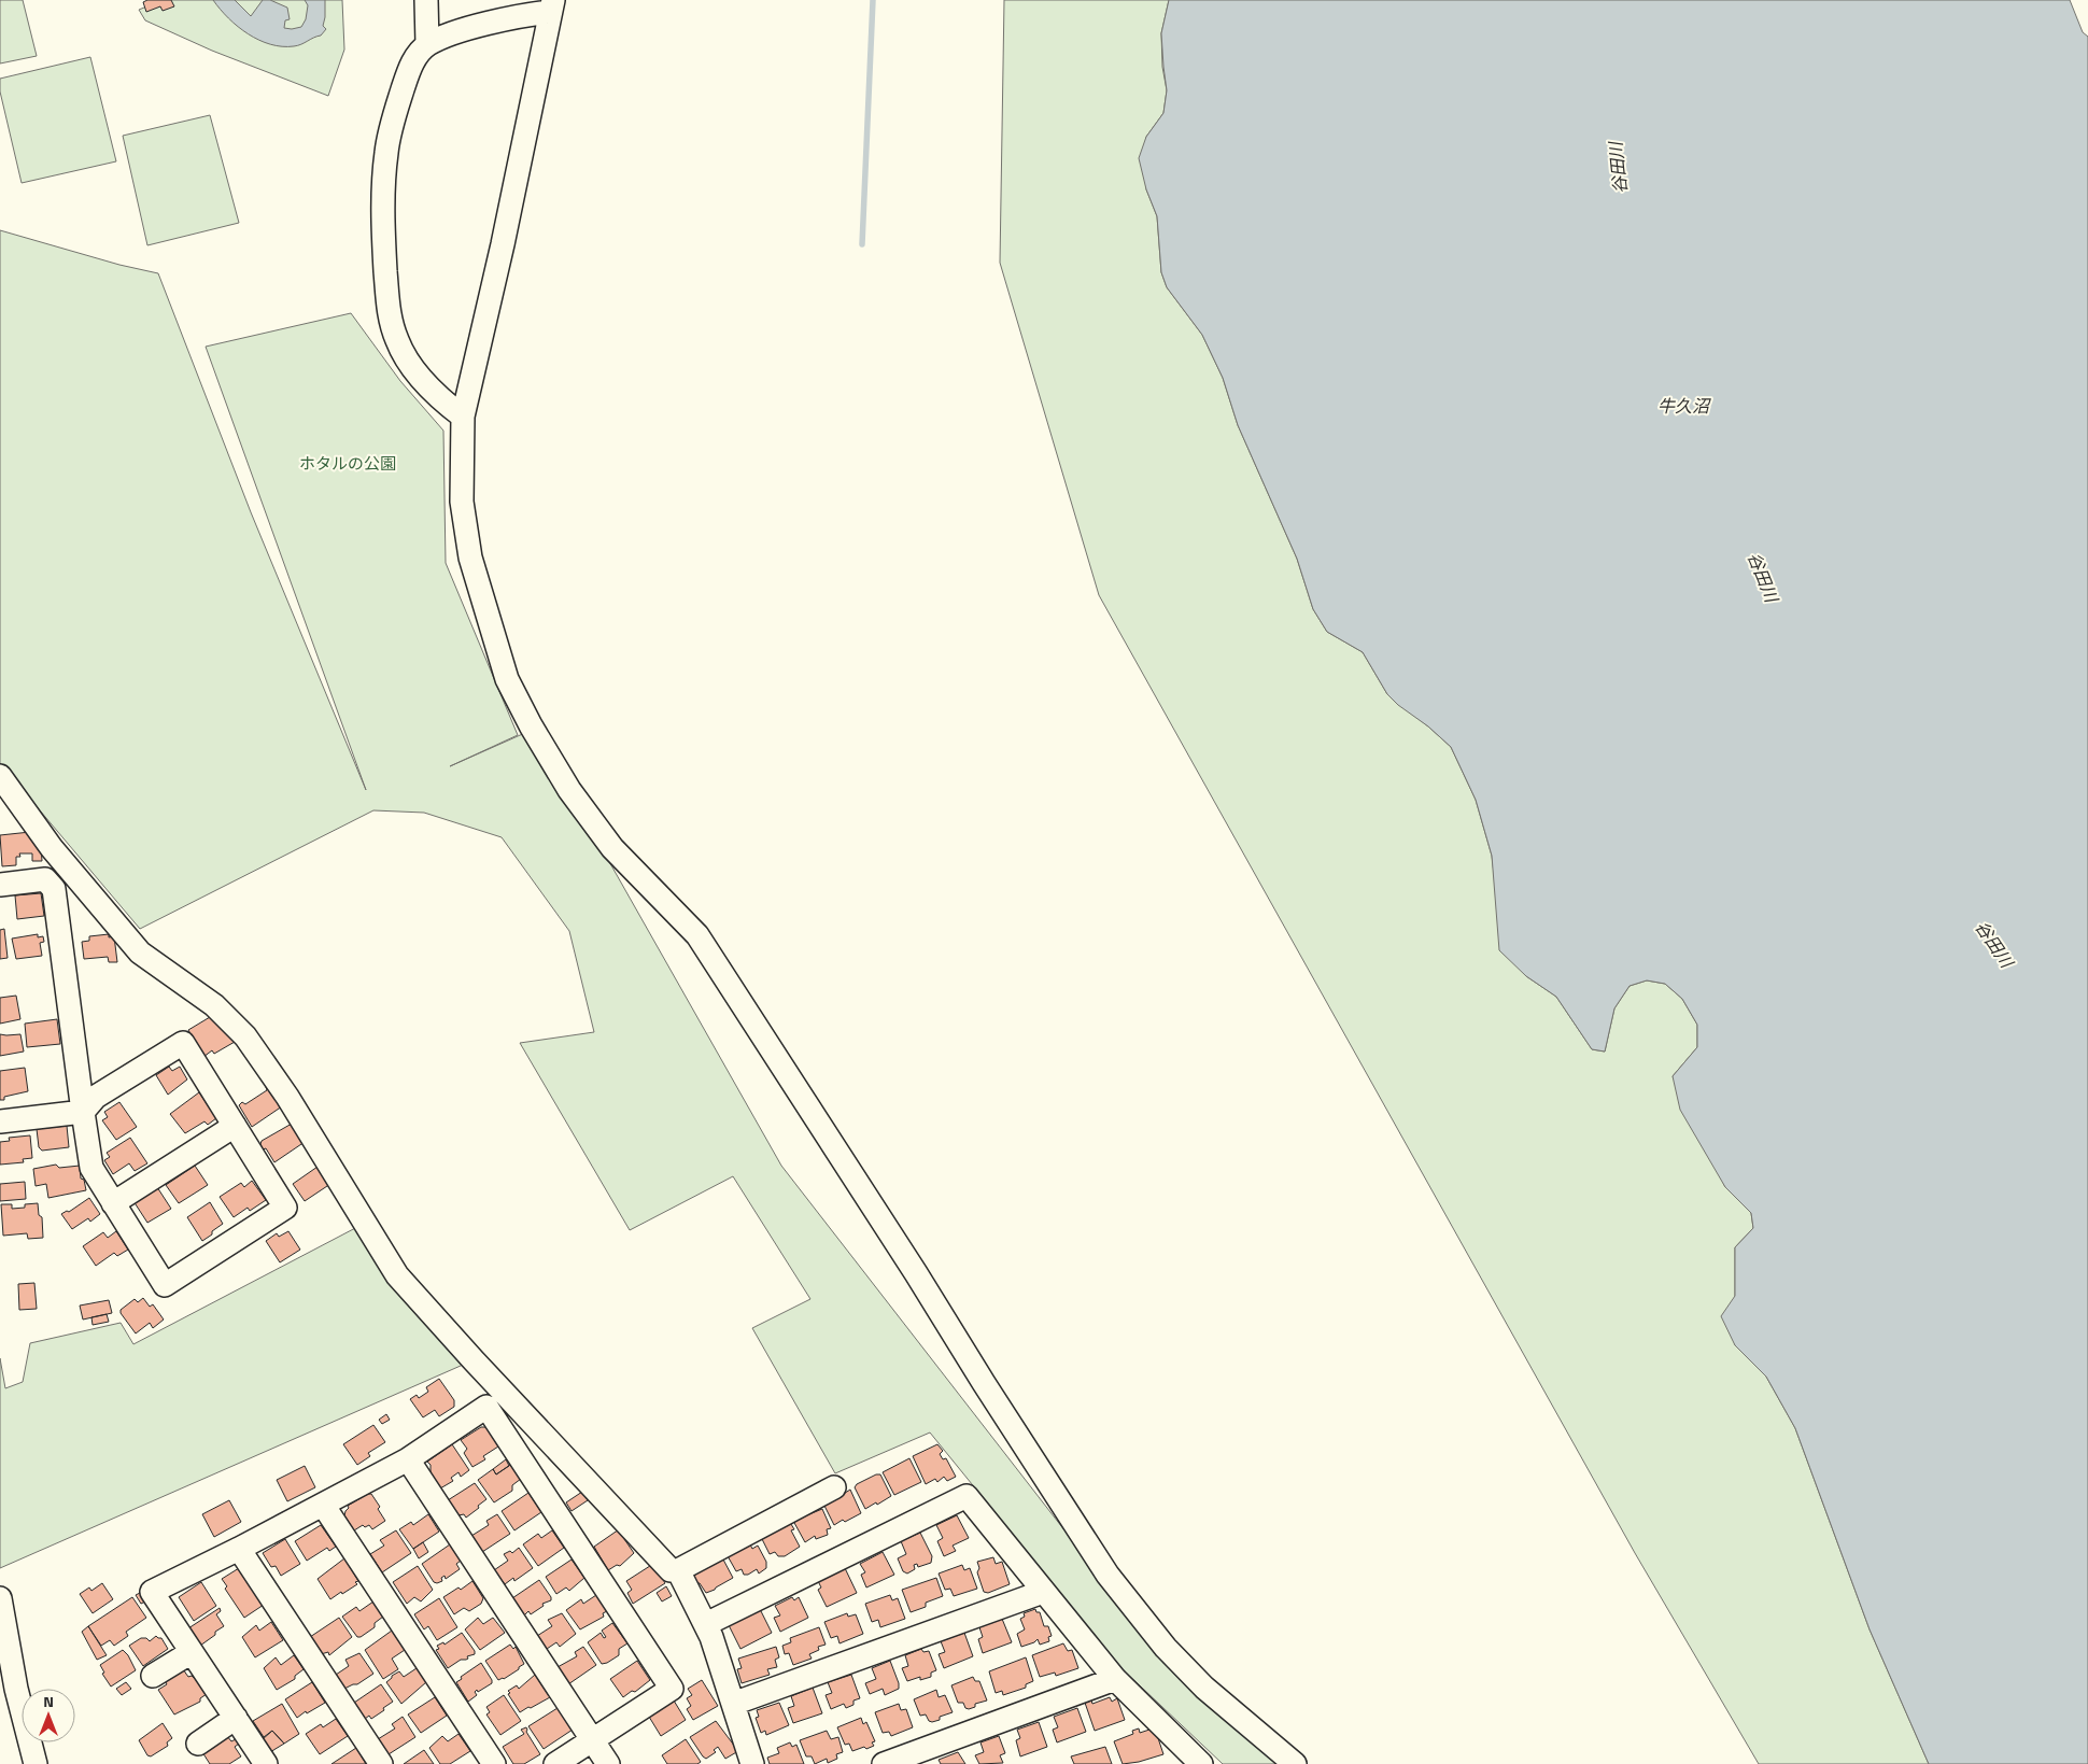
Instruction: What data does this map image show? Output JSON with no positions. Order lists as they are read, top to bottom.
{
  "water": ["谷田川", "牛久沼"],
  "parks": ["ホタルの公園"],
  "north": "top"
}
